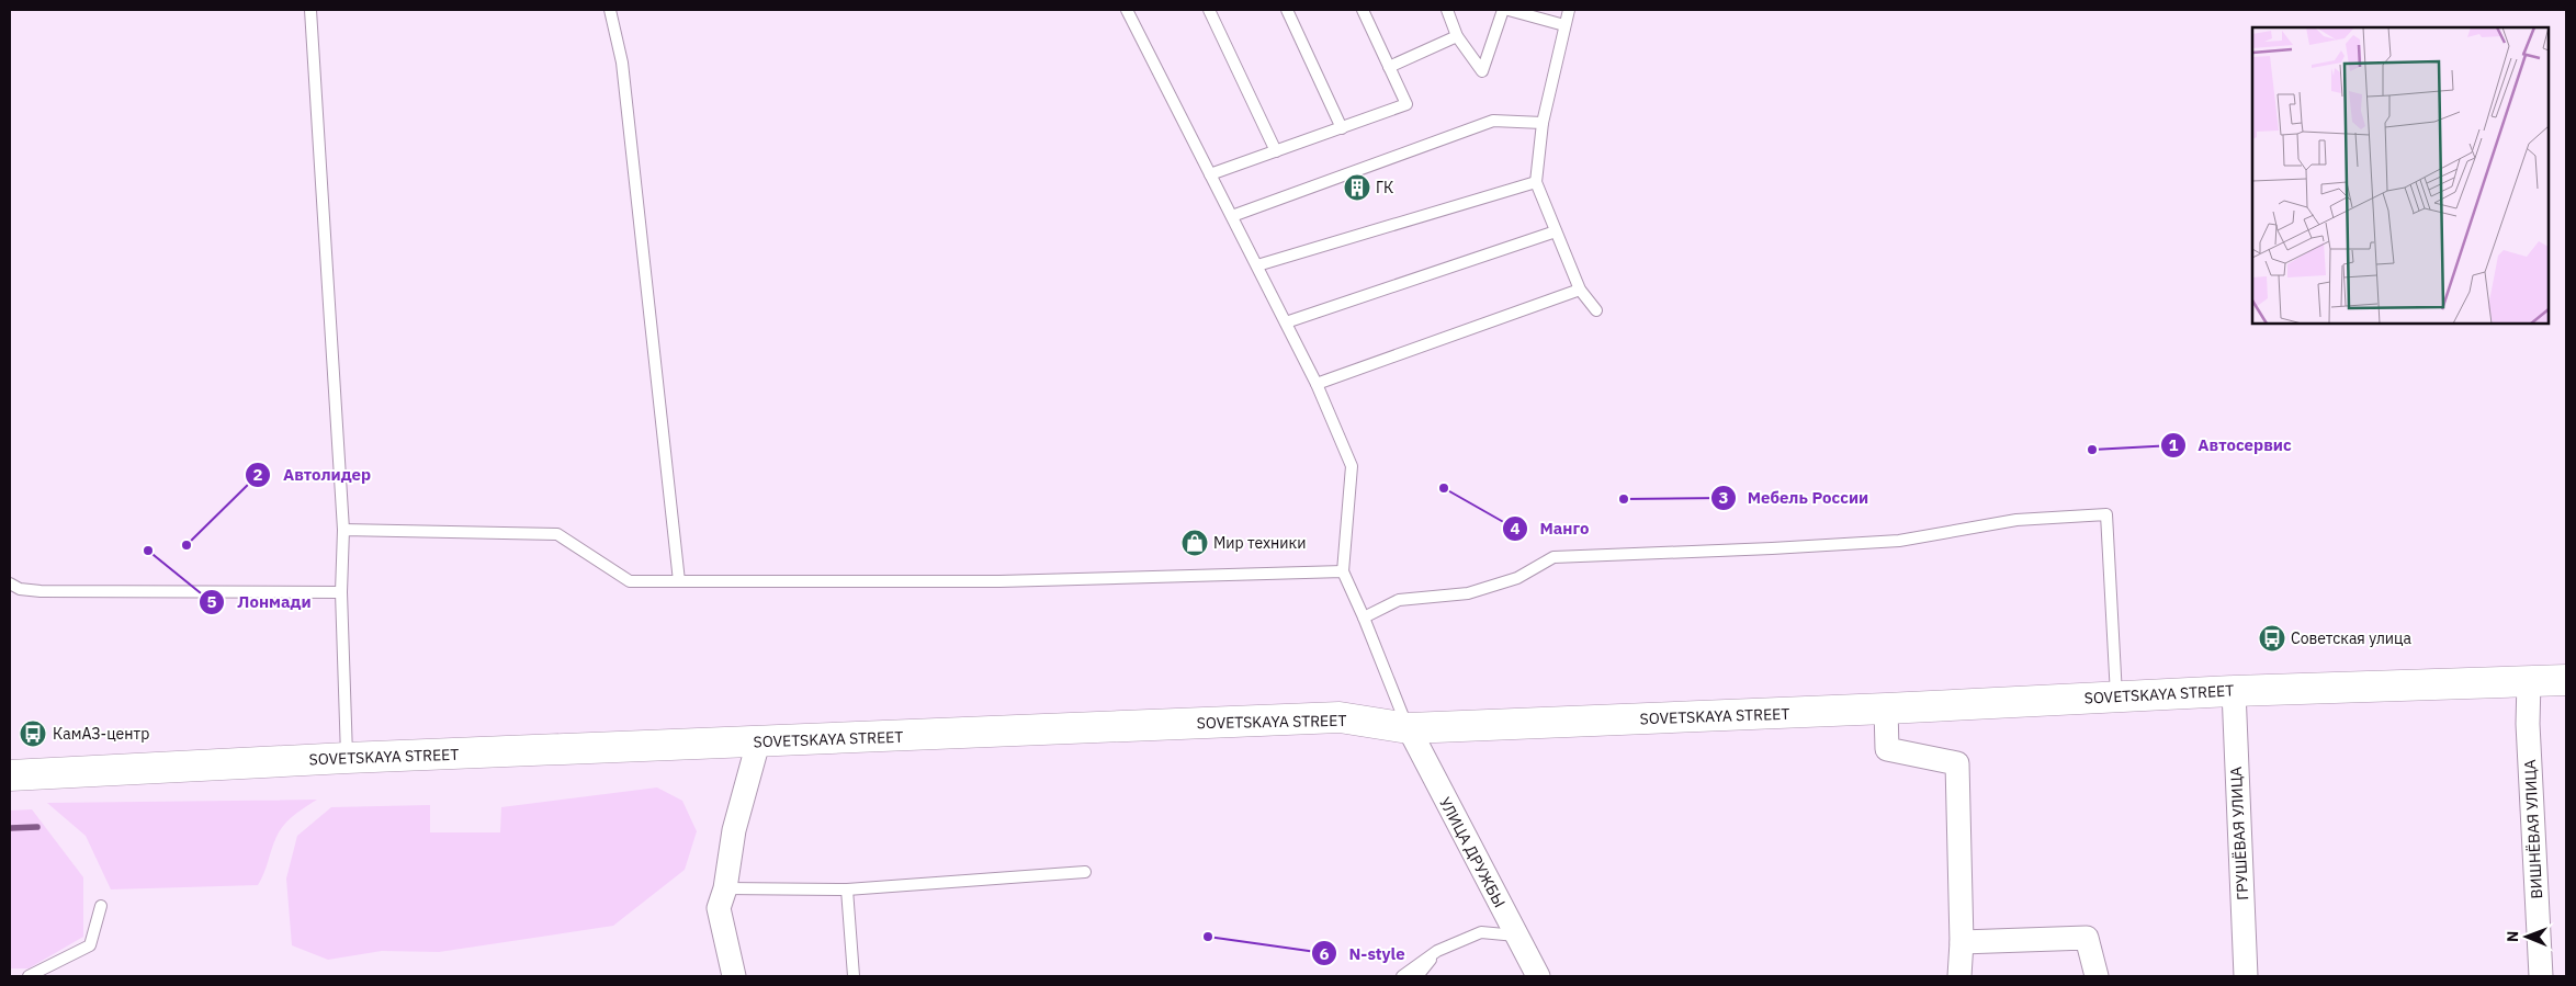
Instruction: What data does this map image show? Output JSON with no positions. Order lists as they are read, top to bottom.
{
  "streets": {
    "highway": ["SOVETSKAYA STREET"],
    "street": ["ВИШНЁВАЯ УЛИЦА", "ГРУШЁВАЯ УЛИЦА", "УЛИЦА ДРУЖБЫ"]
  },
  "crossings": [
    ["SOVETSKAYA STREET", "ВИШНЁВАЯ УЛИЦА"],
    ["SOVETSKAYA STREET", "ГРУШЁВАЯ УЛИЦА"],
    ["SOVETSKAYA STREET", "УЛИЦА ДРУЖБЫ"]
  ],
  "places": {
    "building": ["ГК"],
    "other": [
      "Автосервис",
      "Манго",
      "Мебель России",
      "Автолидер",
      "Лонмади",
      "N-style"
    ],
    "shop": ["Мир техники"],
    "bus stop": ["Советская улица", "КамАЗ-центр"]
  },
  "north": "left"
}
